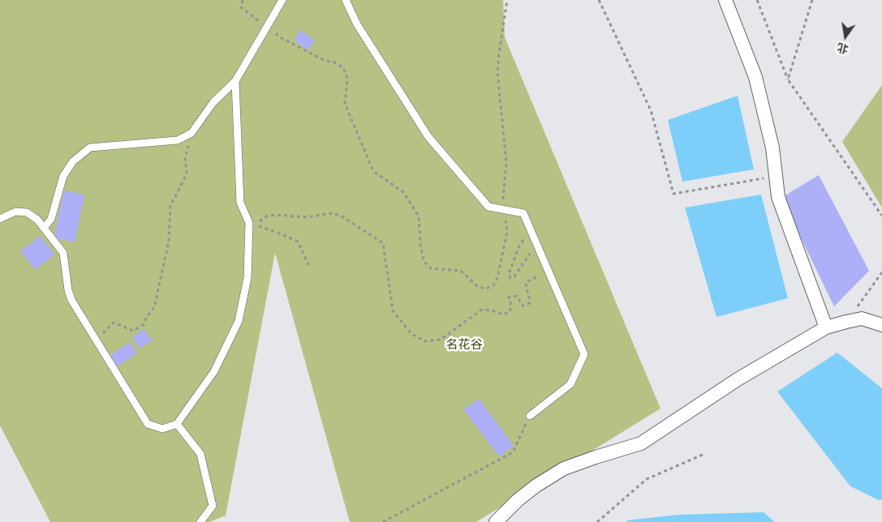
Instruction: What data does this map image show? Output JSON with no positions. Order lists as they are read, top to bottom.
{
  "parks": ["名花谷"],
  "north": "bottom"
}
